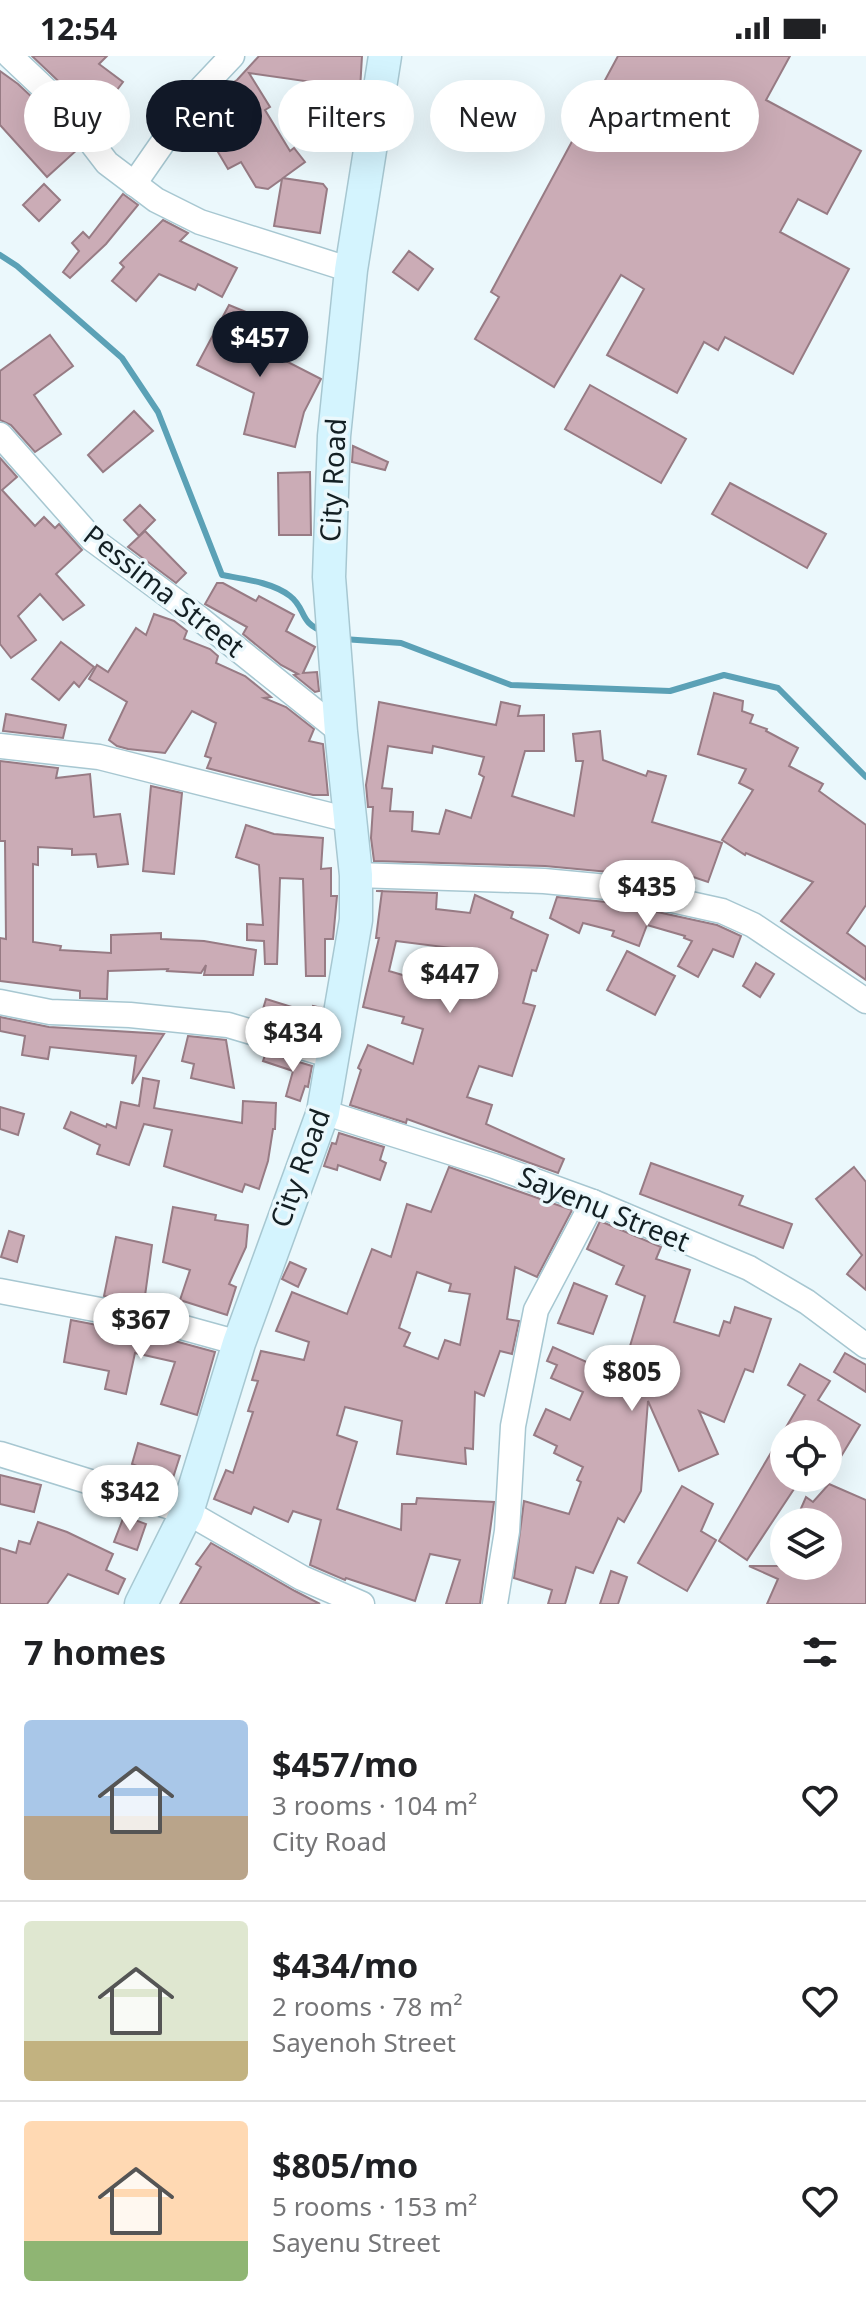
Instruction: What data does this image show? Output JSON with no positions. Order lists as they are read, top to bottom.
{
  "streets": {
    "main road": ["City Road"],
    "street": ["Pessima Street", "Sayenu Street"]
  },
  "crossings": [
    ["City Road", "Pessima Street"],
    ["City Road", "Sayenu Street"]
  ],
  "page": {
    "status": "12:54",
    "chip": [
      "Buy",
      "Rent",
      "Filters",
      "New",
      "Apartment"
    ],
    "price": [
      "$457",
      "$435",
      "$447",
      "$434",
      "$367",
      "$805",
      "$342"
    ],
    "heading": "7 homes",
    "list": [
      {
        "name": "$457/mo",
        "note": "3 rooms · 104 m² · City Road"
      },
      {
        "name": "$434/mo",
        "note": "2 rooms · 78 m² · Sayenoh Street"
      },
      {
        "name": "$805/mo",
        "note": "5 rooms · 153 m² · Sayenu Street"
      }
    ]
  }
}
